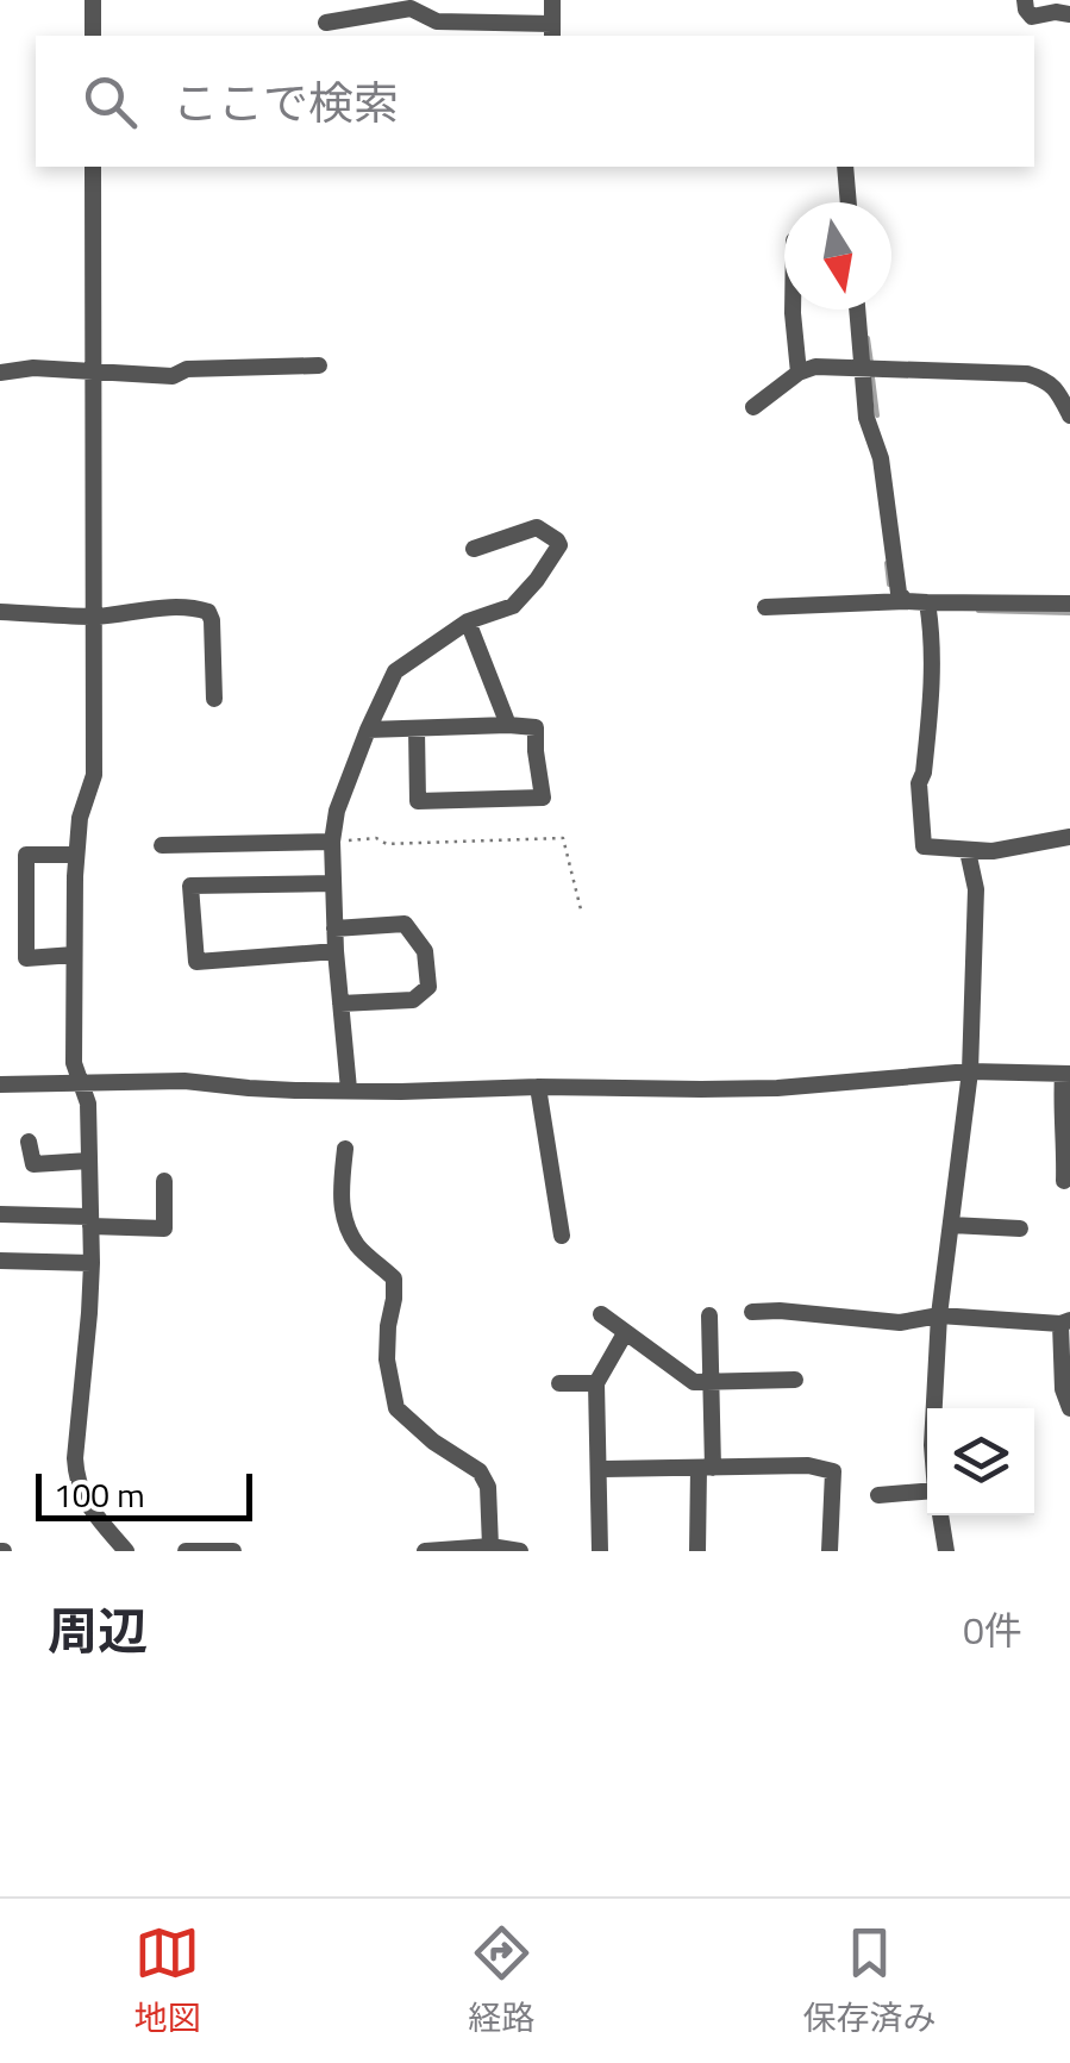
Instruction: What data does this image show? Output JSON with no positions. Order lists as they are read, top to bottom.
{
  "scale_bar": "100 m",
  "north": "bottom",
  "page": {
    "search": "ここで検索",
    "scale": "100 m",
    "heading": ["周辺", "0件"],
    "nav": ["地図", "経路", "保存済み"]
  }
}
